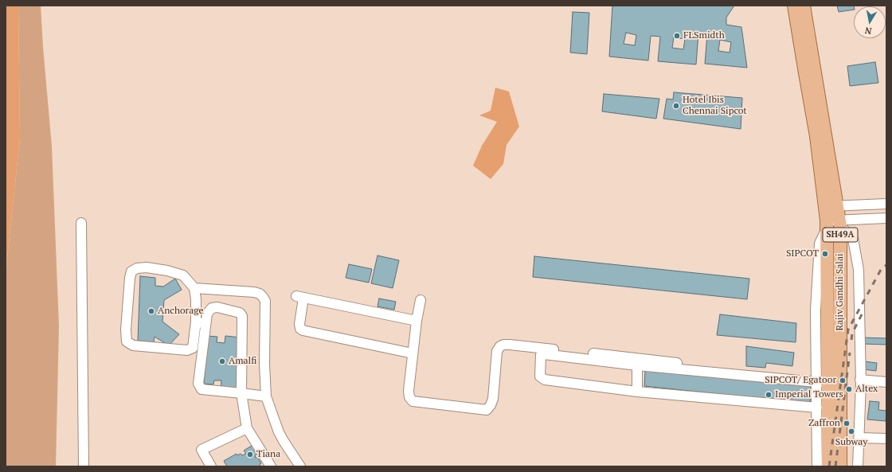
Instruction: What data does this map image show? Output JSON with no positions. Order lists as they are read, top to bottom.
{
  "streets": {
    "main road": ["SH49A", "Rajiv Gandhi Salai"]
  },
  "places": [
    "FLSmidth",
    "Hotel Ibis Chennai Sipcot",
    "SIPCOT",
    "Anchorage",
    "Amalfi",
    "SIPCOT/ Egatoor",
    "Altex",
    "Imperial Towers",
    "Zaffron",
    "Subway",
    "Tiana"
  ],
  "north": "bottom"
}
